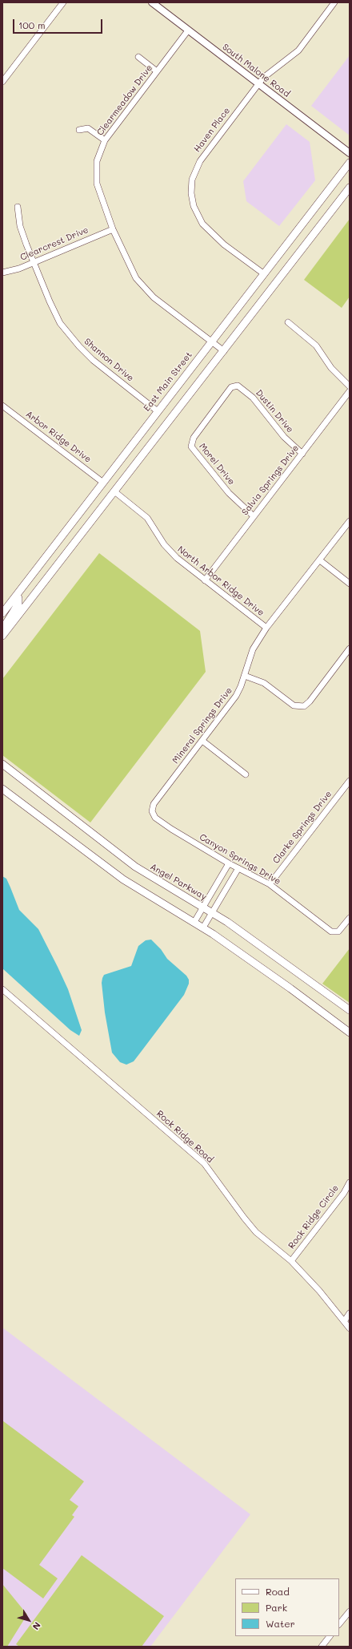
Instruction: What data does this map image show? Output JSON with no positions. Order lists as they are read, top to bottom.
{
  "streets": {
    "main road": ["East Main Street", "Angel Parkway"],
    "street": [
      "South Malone Road",
      "Clearmeadow Drive",
      "Haven Place",
      "Clearcrest Drive",
      "Shannon Drive",
      "Dustin Drive",
      "Arbor Ridge Drive",
      "Morel Drive",
      "Salvia Springs Drive",
      "North Arbor Ridge Drive",
      "Mineral Springs Drive",
      "Clarke Springs Drive",
      "Canyon Springs Drive",
      "Rock Ridge Road",
      "Rock Ridge Circle"
    ]
  },
  "crossings": [
    ["South Malone Road", "Clearmeadow Drive"],
    ["South Malone Road", "Haven Place"],
    ["Clearmeadow Drive", "Clearcrest Drive"],
    ["Clearmeadow Drive", "East Main Street"],
    ["Haven Place", "East Main Street"],
    ["Clearcrest Drive", "Shannon Drive"],
    ["Shannon Drive", "East Main Street"],
    ["East Main Street", "Arbor Ridge Drive"],
    ["Dustin Drive", "Morel Drive"],
    ["Dustin Drive", "Salvia Springs Drive"],
    ["Morel Drive", "Salvia Springs Drive"],
    ["Salvia Springs Drive", "North Arbor Ridge Drive"],
    ["North Arbor Ridge Drive", "Mineral Springs Drive"],
    ["Mineral Springs Drive", "Canyon Springs Drive"],
    ["Clarke Springs Drive", "Canyon Springs Drive"],
    ["Rock Ridge Road", "Rock Ridge Circle"]
  ],
  "legend": ["Road", "Park", "Water"],
  "scale_bar": "100 m",
  "north": "bottom right"
}
